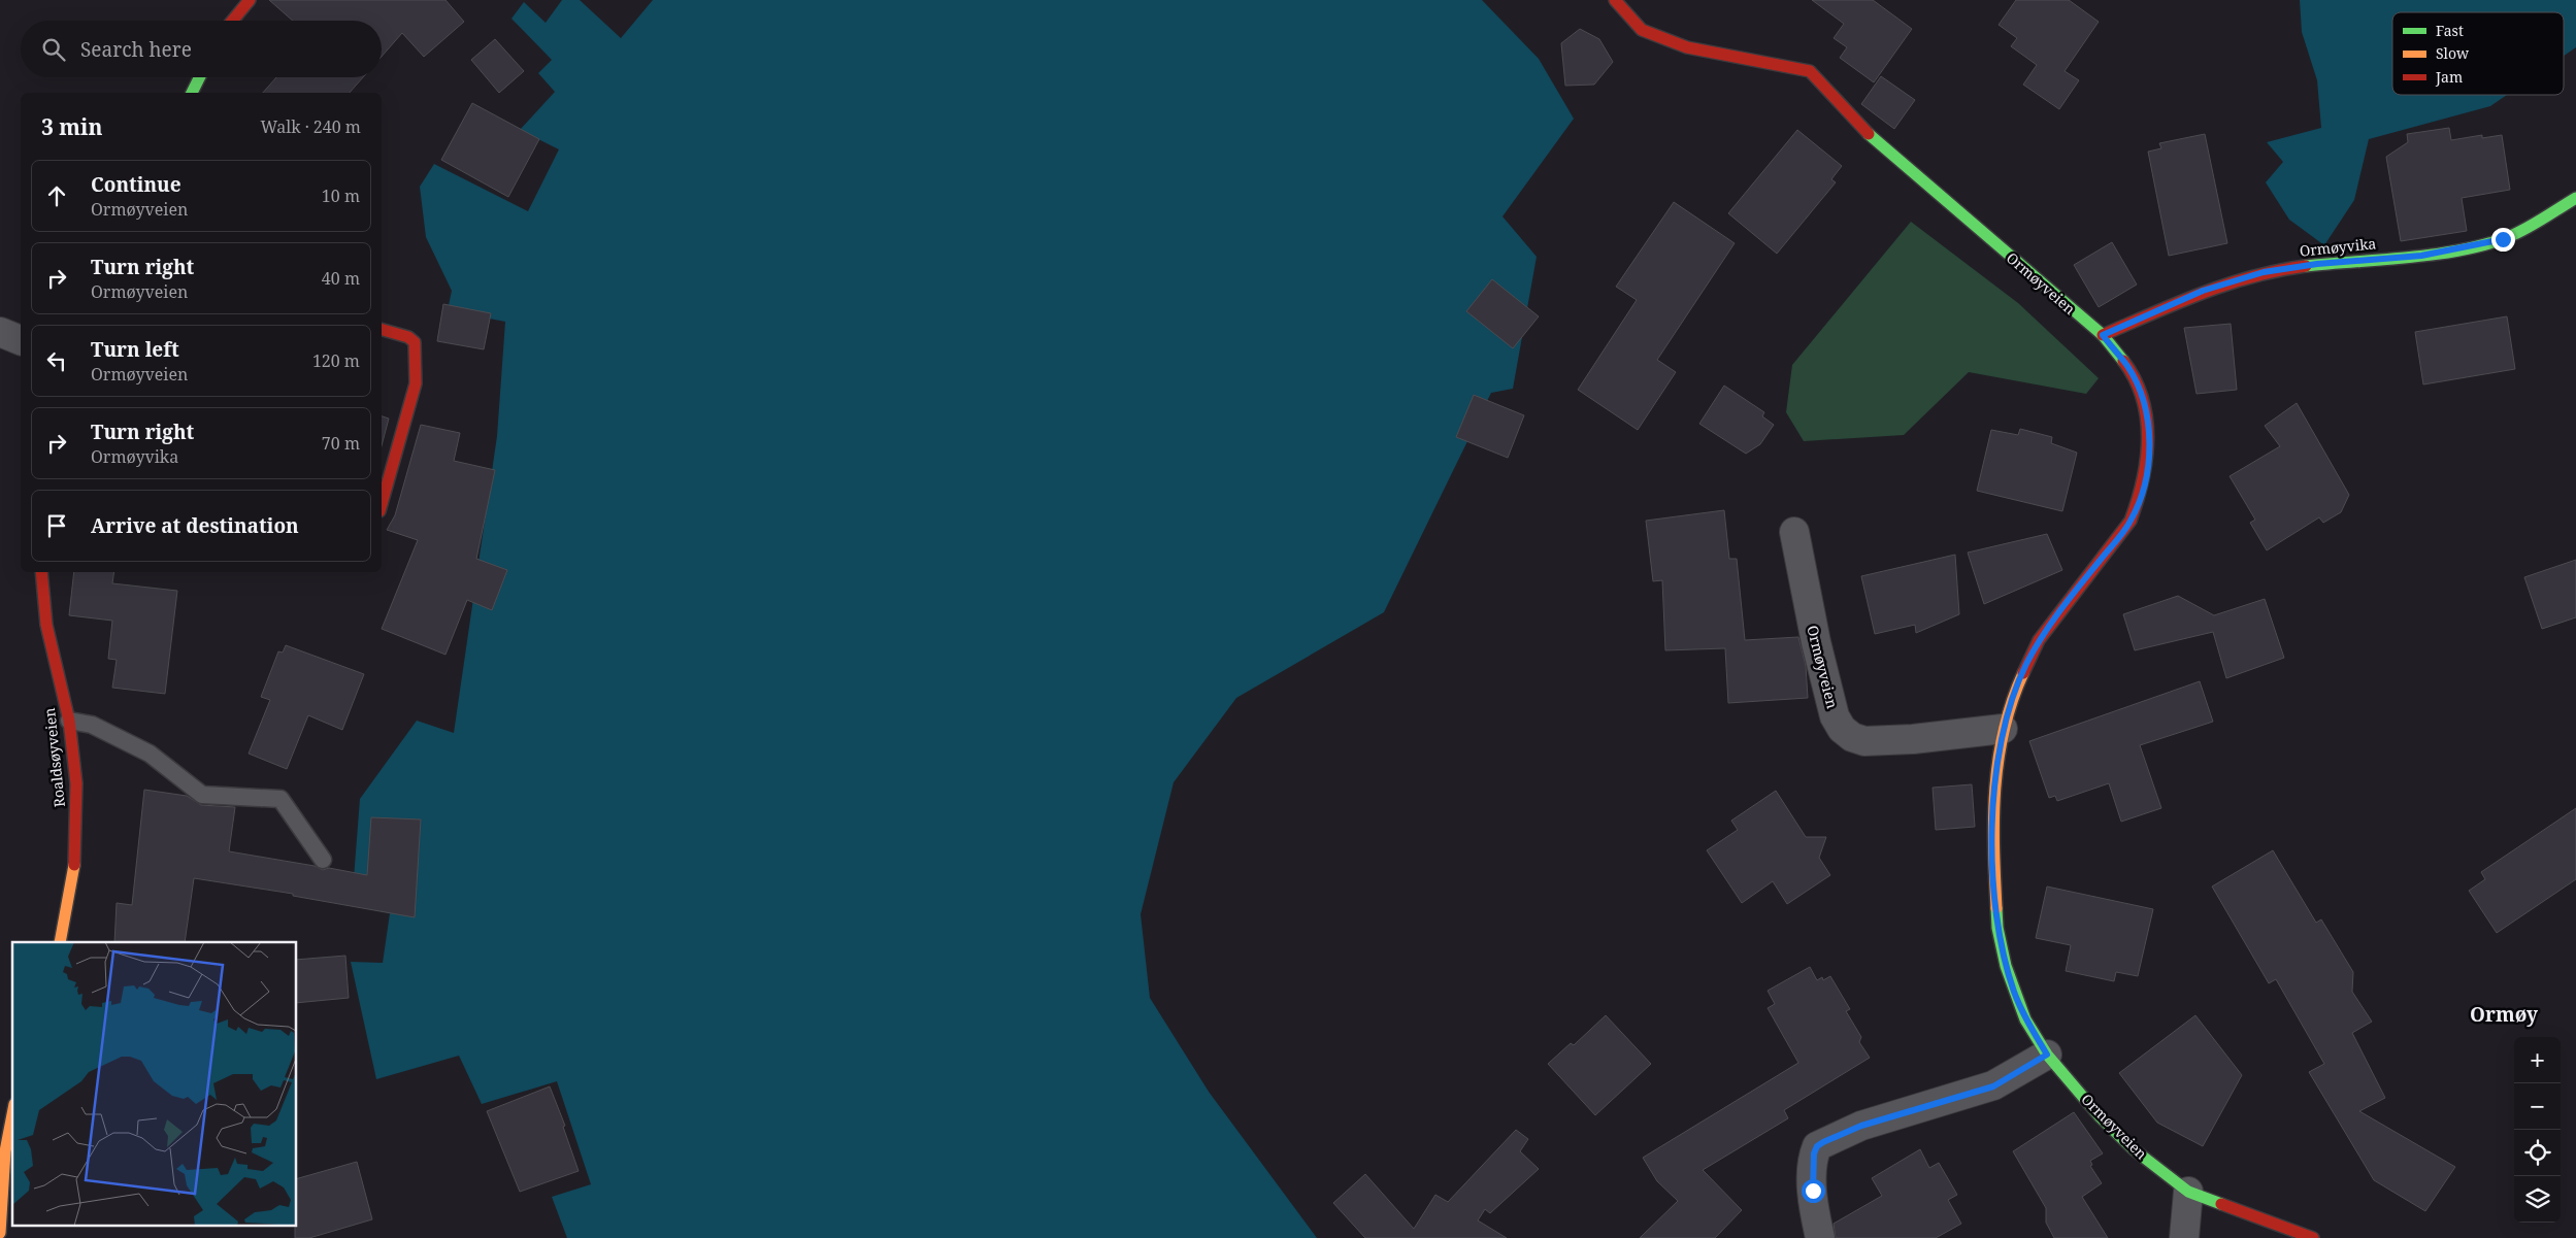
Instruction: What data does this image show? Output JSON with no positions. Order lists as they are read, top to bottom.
{
  "streets": {
    "street": ["Ormøyvika", "Ormøyveien", "Roaldsøyveien"]
  },
  "crossings": [
    ["Ormøyvika", "Ormøyveien"]
  ],
  "districts": ["Ormøy"],
  "legend": ["Fast", "Slow", "Jam"],
  "page": {
    "search": "Search here",
    "heading": ["3 min", "Walk · 240 m"],
    "list": [
      ["Continue", "Ormøyveien", "10 m"],
      ["Turn right", "Ormøyveien", "40 m"],
      ["Turn left", "Ormøyveien", "120 m"],
      ["Turn right", "Ormøyvika", "70 m"],
      "Arrive at destination"
    ],
    "map_buttons": ["+", "−"]
  }
}
